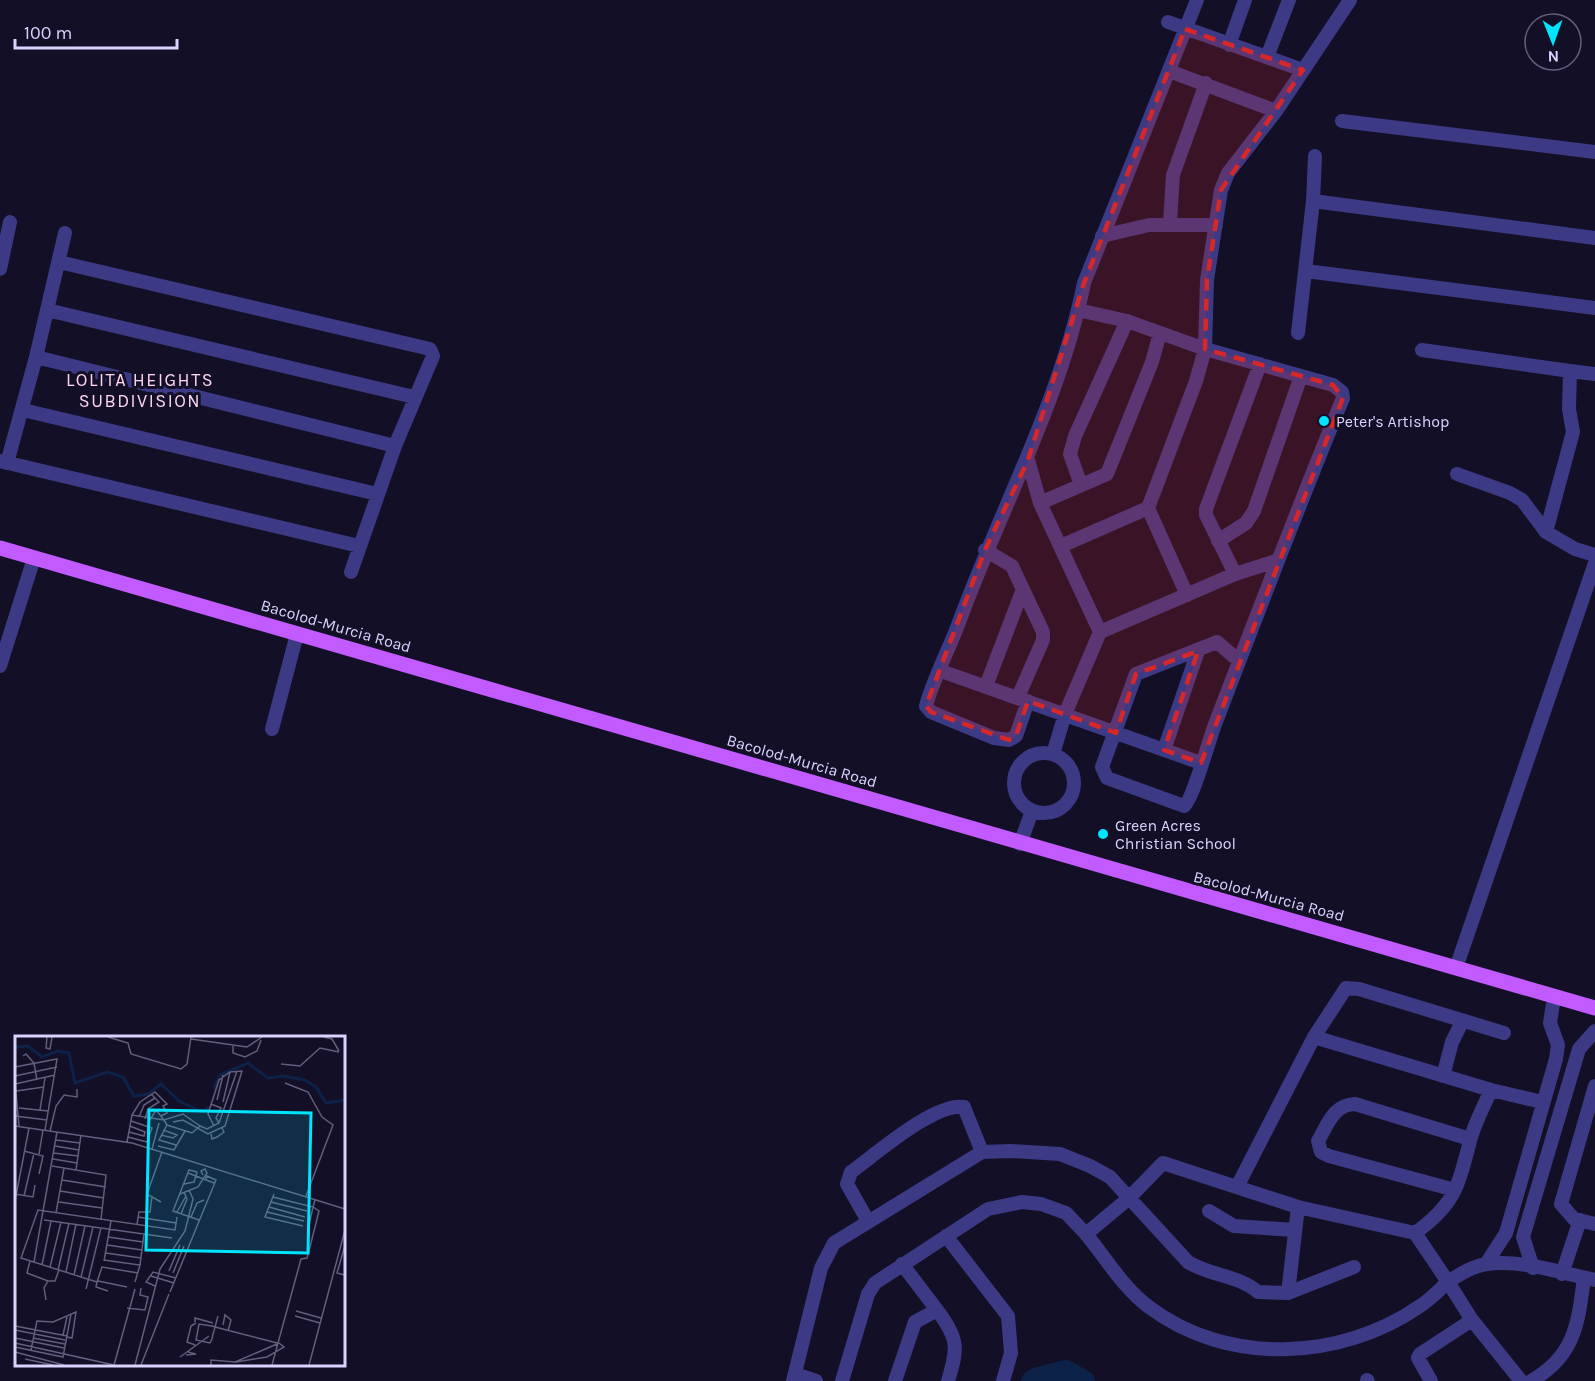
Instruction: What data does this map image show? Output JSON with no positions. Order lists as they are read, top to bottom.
{
  "streets": {
    "main road": ["Bacolod-Murcia Road"]
  },
  "districts": ["LOLITA HEIGHTS SUBDIVISION"],
  "places": ["Peter's Artishop", "Green Acres Christian School"],
  "scale_bar": "100 m",
  "north": "bottom"
}
